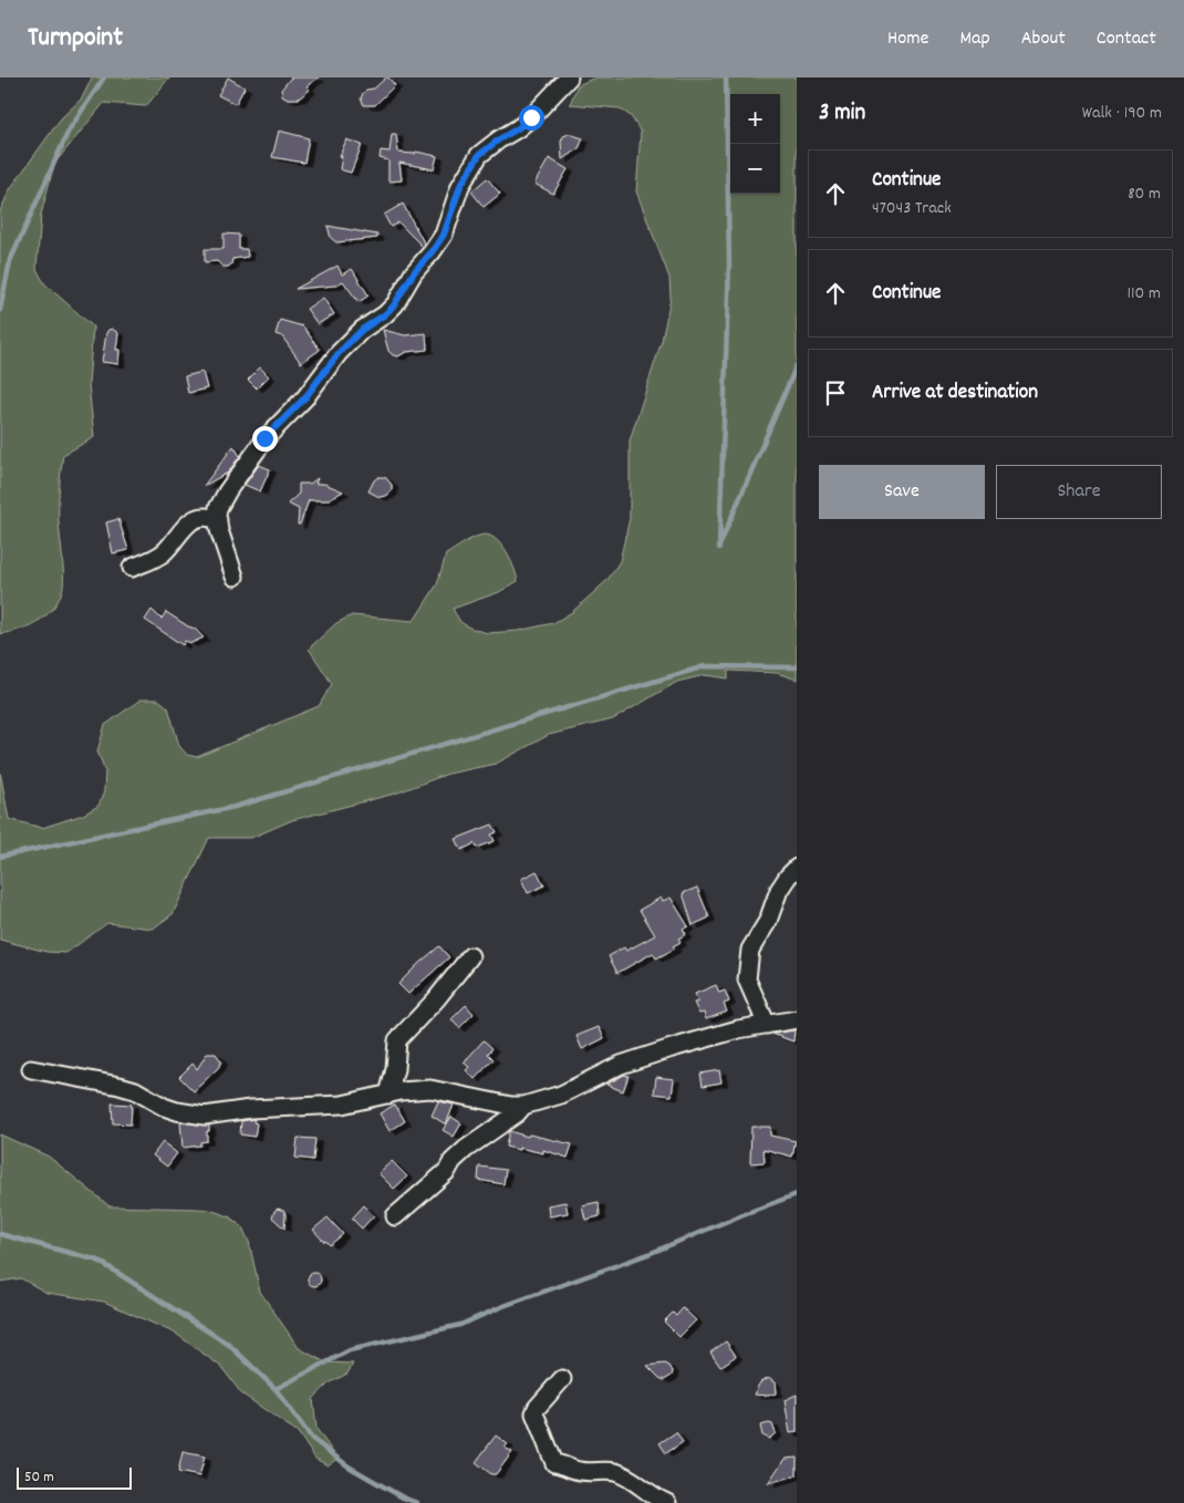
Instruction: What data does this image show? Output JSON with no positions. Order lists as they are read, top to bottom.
{
  "scale_bar": "50 m",
  "page": {
    "header": "Turnpoint",
    "nav": [
      "Home",
      "Map",
      "About",
      "Contact"
    ],
    "heading": ["3 min", "Walk · 190 m"],
    "map_buttons": ["+", "−"],
    "list": [
      ["Continue", "47043 Track", "80 m"],
      ["Continue", "110 m"],
      "Arrive at destination"
    ],
    "buttons": ["Save", "Share"],
    "scale": "50 m"
  }
}
